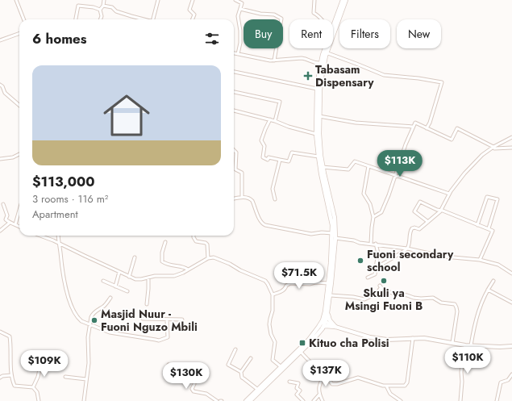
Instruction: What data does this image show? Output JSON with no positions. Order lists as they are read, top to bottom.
{
  "places": {
    "health": ["Tabasam Dispensary"],
    "other": ["Fuoni secondary school", "Skuli ya Msingi Fuoni B", "Masjid Nuur - Fuoni Nguzo Mbili"],
    "transit": ["Kituo cha Polisi"]
  },
  "page": {
    "chip": [
      "Buy",
      "Rent",
      "Filters",
      "New"
    ],
    "heading": "6 homes",
    "list": [
      {
        "name": "$113,000",
        "note": "3 rooms · 116 m² · Apartment"
      }
    ],
    "price": [
      "$113K",
      "$71.5K",
      "$110K",
      "$109K",
      "$137K",
      "$130K"
    ]
  }
}
